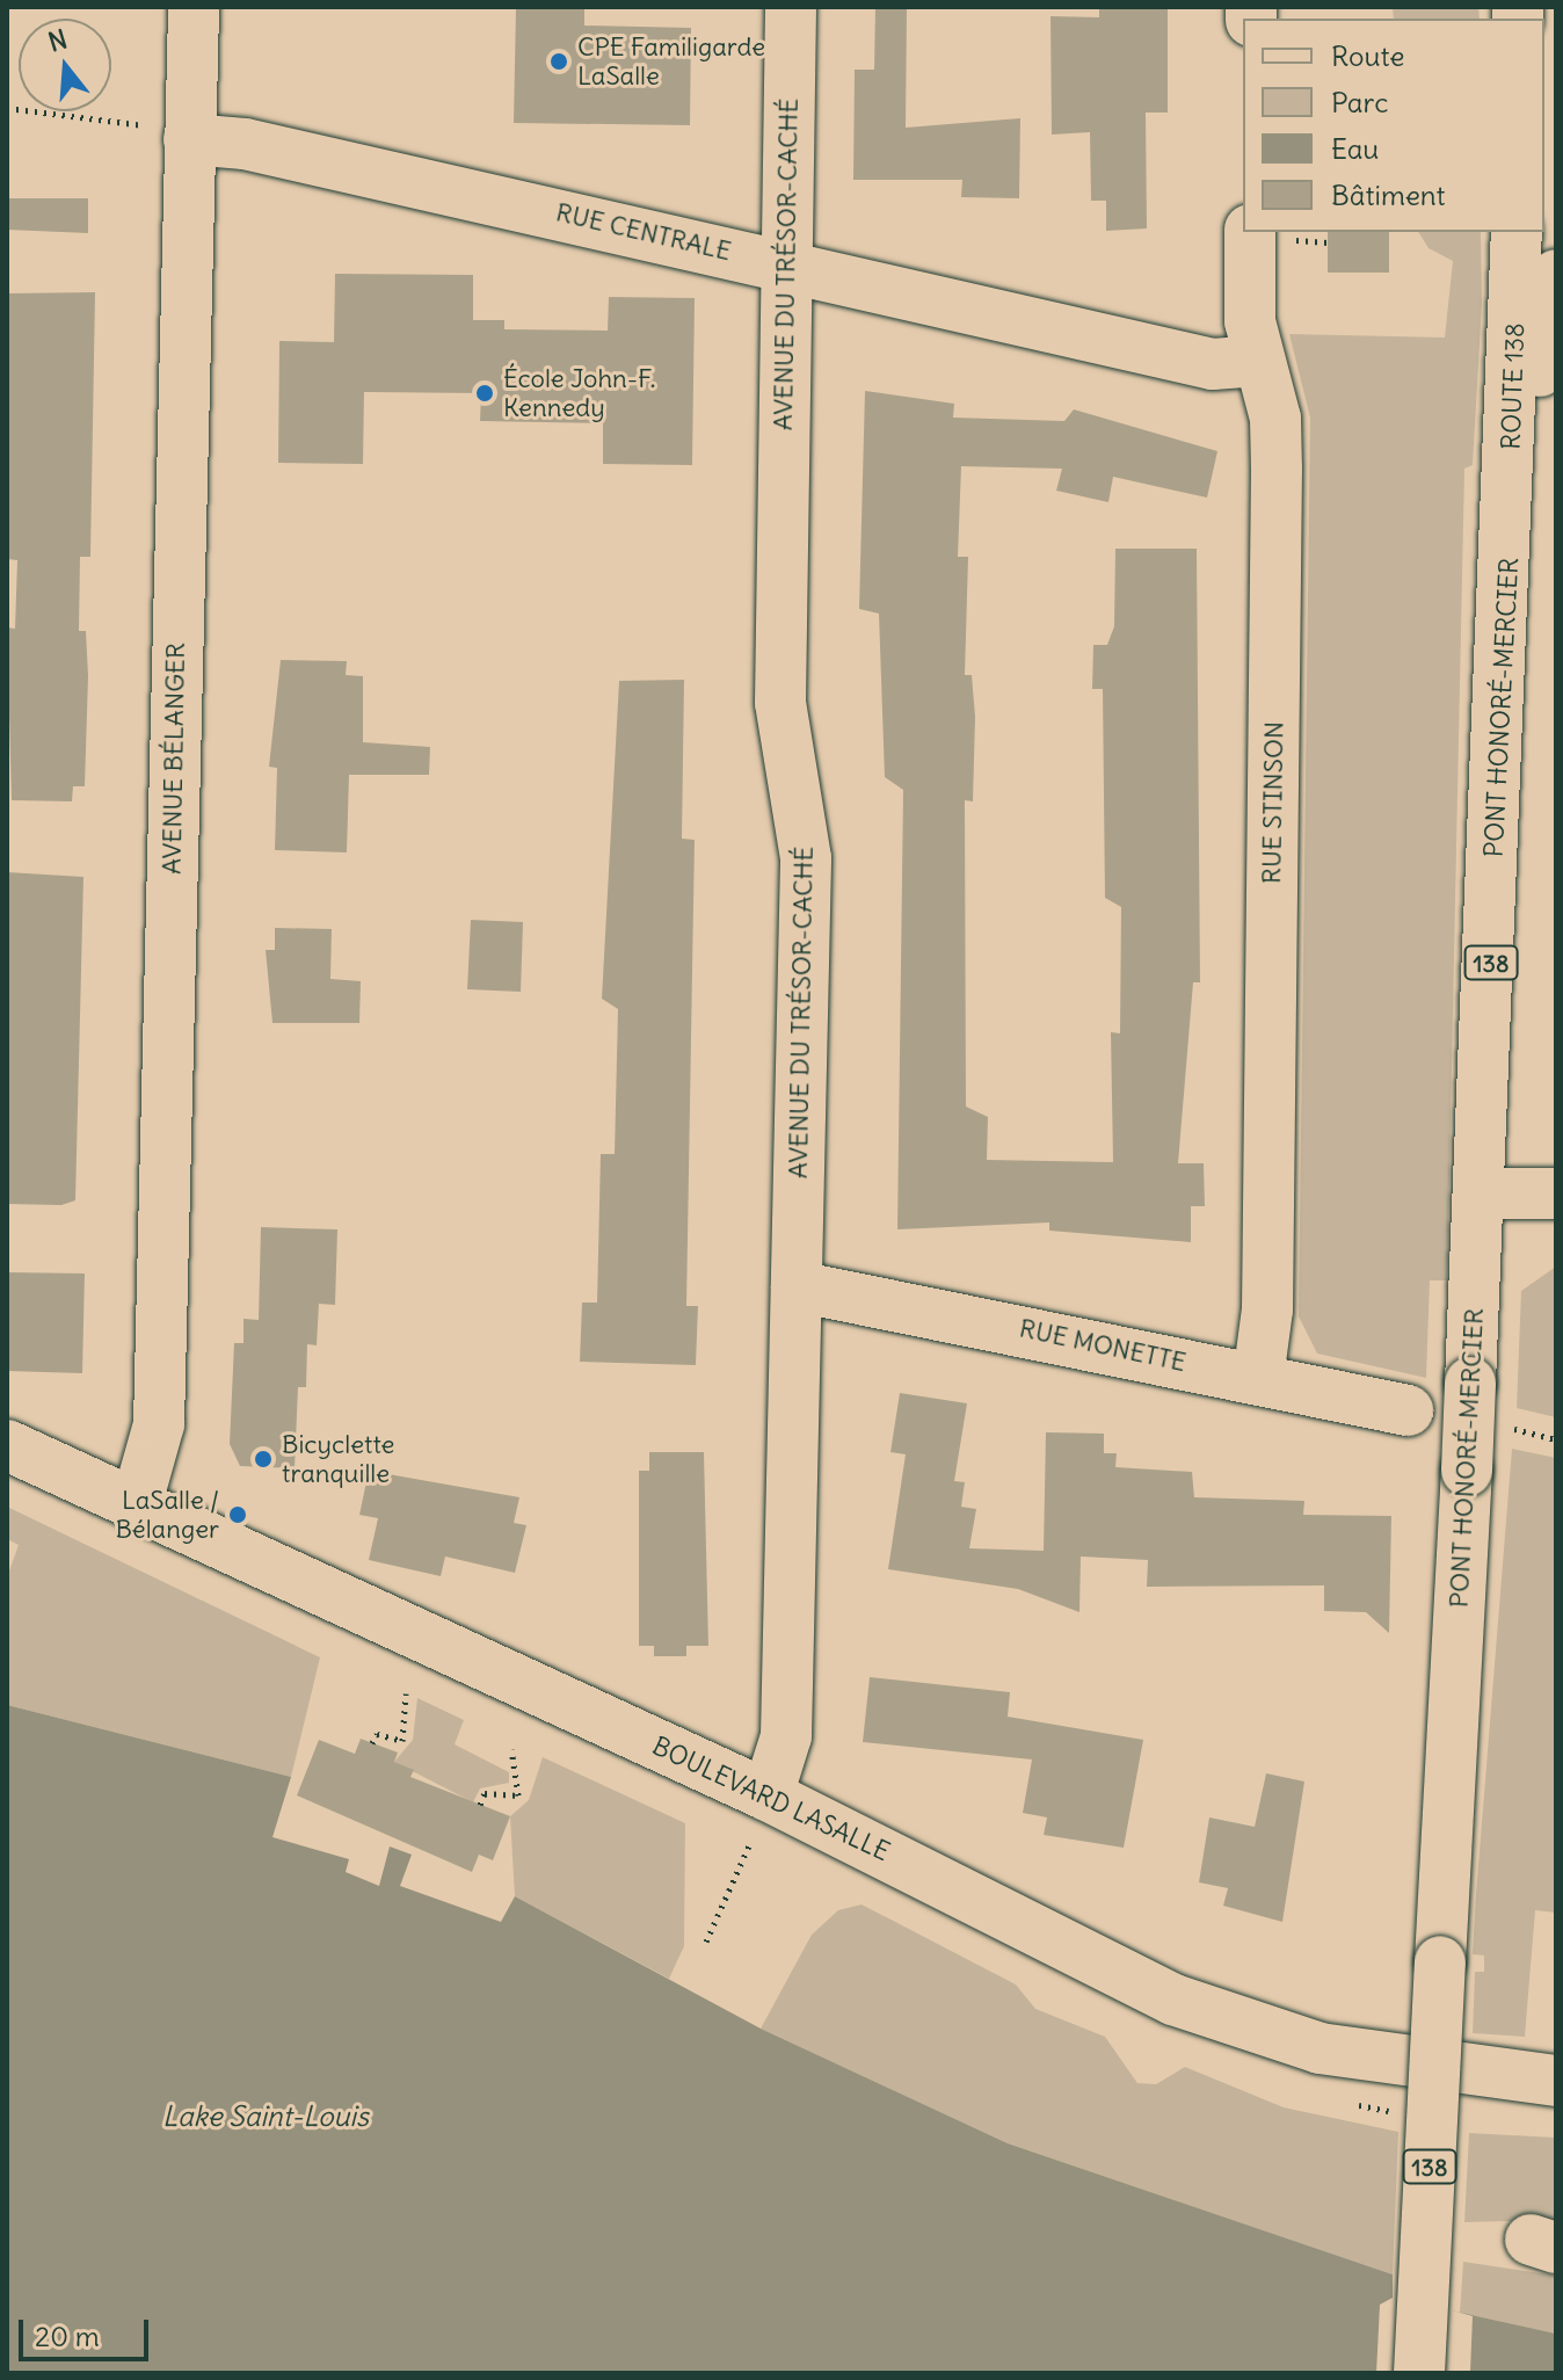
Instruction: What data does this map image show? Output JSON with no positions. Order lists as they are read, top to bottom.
{
  "streets": {
    "main road": [
      "RUE CENTRALE",
      "AVENUE DU TRÉSOR-CACHÉ",
      "ROUTE 138",
      "PONT HONORÉ-MERCIER",
      "AVENUE BÉLANGER",
      "RUE STINSON",
      "138",
      "RUE MONETTE",
      "BOULEVARD LASALLE"
    ]
  },
  "crossings": [
    ["RUE CENTRALE", "AVENUE DU TRÉSOR-CACHÉ"],
    ["RUE CENTRALE", "AVENUE BÉLANGER"],
    ["RUE CENTRALE", "RUE STINSON"],
    ["AVENUE DU TRÉSOR-CACHÉ", "RUE MONETTE"],
    ["AVENUE DU TRÉSOR-CACHÉ", "BOULEVARD LASALLE"],
    ["ROUTE 138", "PONT HONORÉ-MERCIER"],
    ["AVENUE BÉLANGER", "BOULEVARD LASALLE"],
    ["RUE STINSON", "RUE MONETTE"]
  ],
  "water": ["Lake Saint-Louis"],
  "places": [
    "CPE Familigarde LaSalle",
    "École John-F. Kennedy",
    "Bicyclette tranquille",
    "LaSalle / Bélanger"
  ],
  "legend": [
    "Route",
    "Parc",
    "Eau",
    "Bâtiment"
  ],
  "scale_bar": "20 m",
  "north": "top"
}
